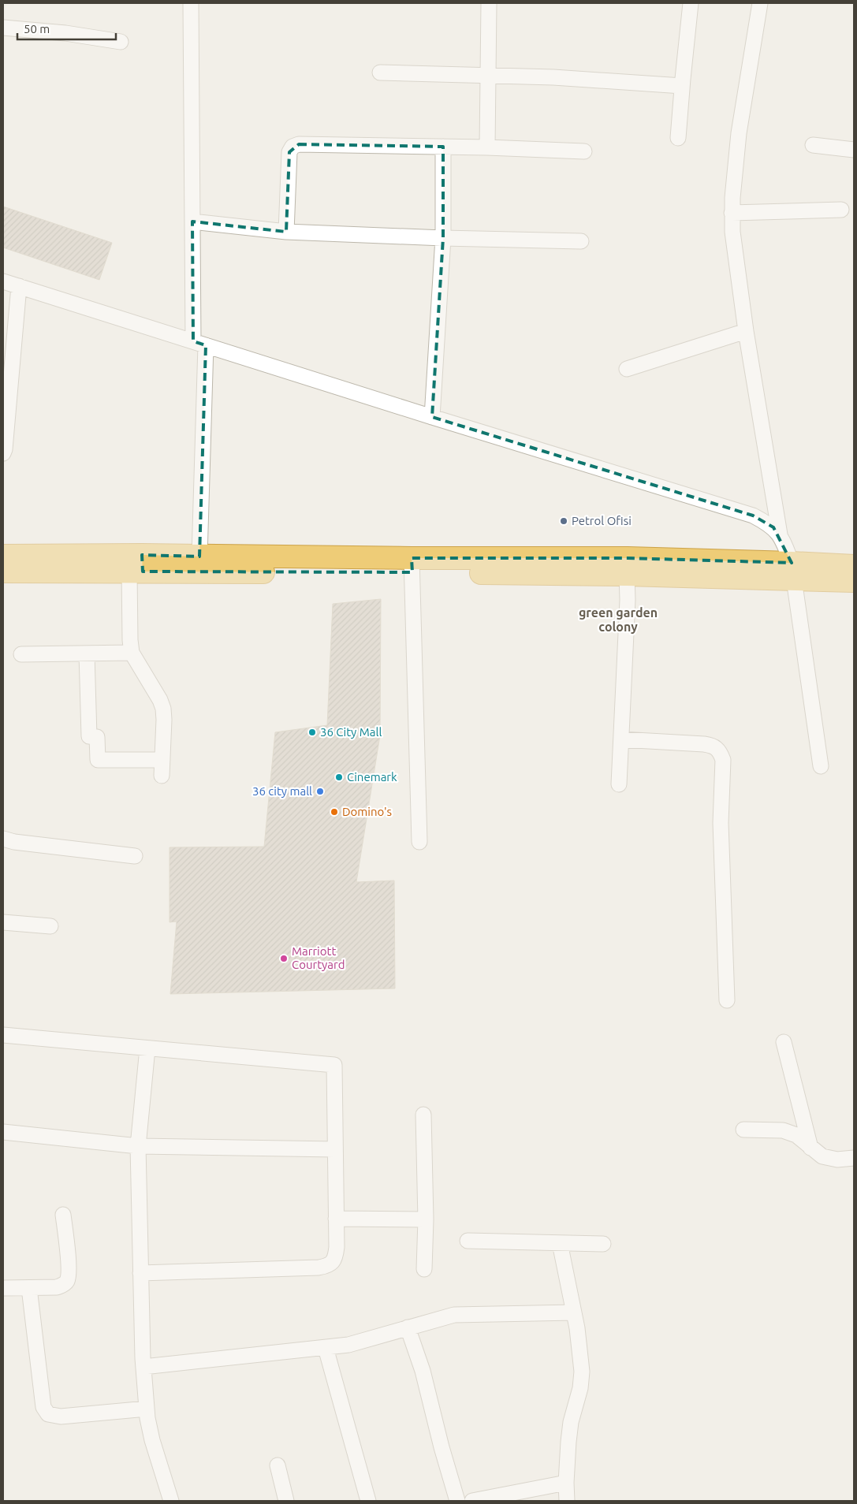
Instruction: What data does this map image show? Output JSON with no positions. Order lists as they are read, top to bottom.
{
  "districts": ["green garden colony"],
  "places": [
    "Petrol Ofisi",
    "36 City Mall",
    "Cinemark",
    "36 city mall",
    "Domino's",
    "Marriott Courtyard"
  ],
  "scale_bar": "50 m"
}
